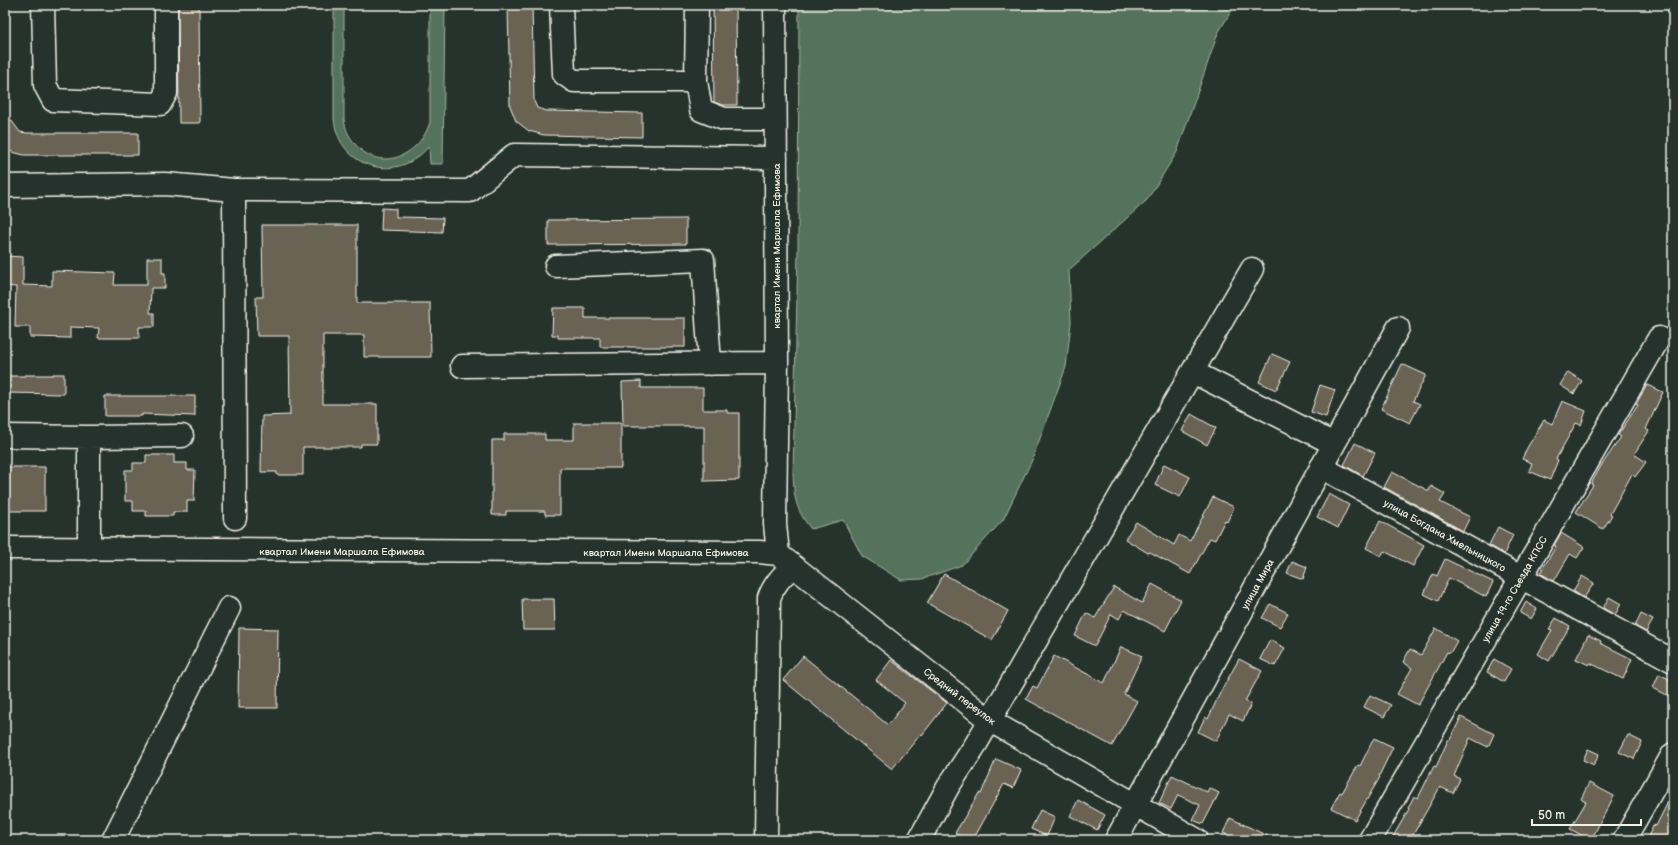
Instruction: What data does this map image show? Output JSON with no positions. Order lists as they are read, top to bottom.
{
  "streets": {
    "street": [
      "квартал Имени Маршала Ефимова",
      "улица Богдана Хмельницкого",
      "улица Мира",
      "улица 19-го Съезда КПСС",
      "Средний переулок"
    ]
  },
  "crossings": [
    ["квартал Имени Маршала Ефимова", "Средний переулок"],
    ["улица Богдана Хмельницкого", "улица Мира"],
    ["улица Богдана Хмельницкого", "улица 19-го Съезда КПСС"],
    ["улица Мира", "Средний переулок"]
  ],
  "scale_bar": "50 m"
}
